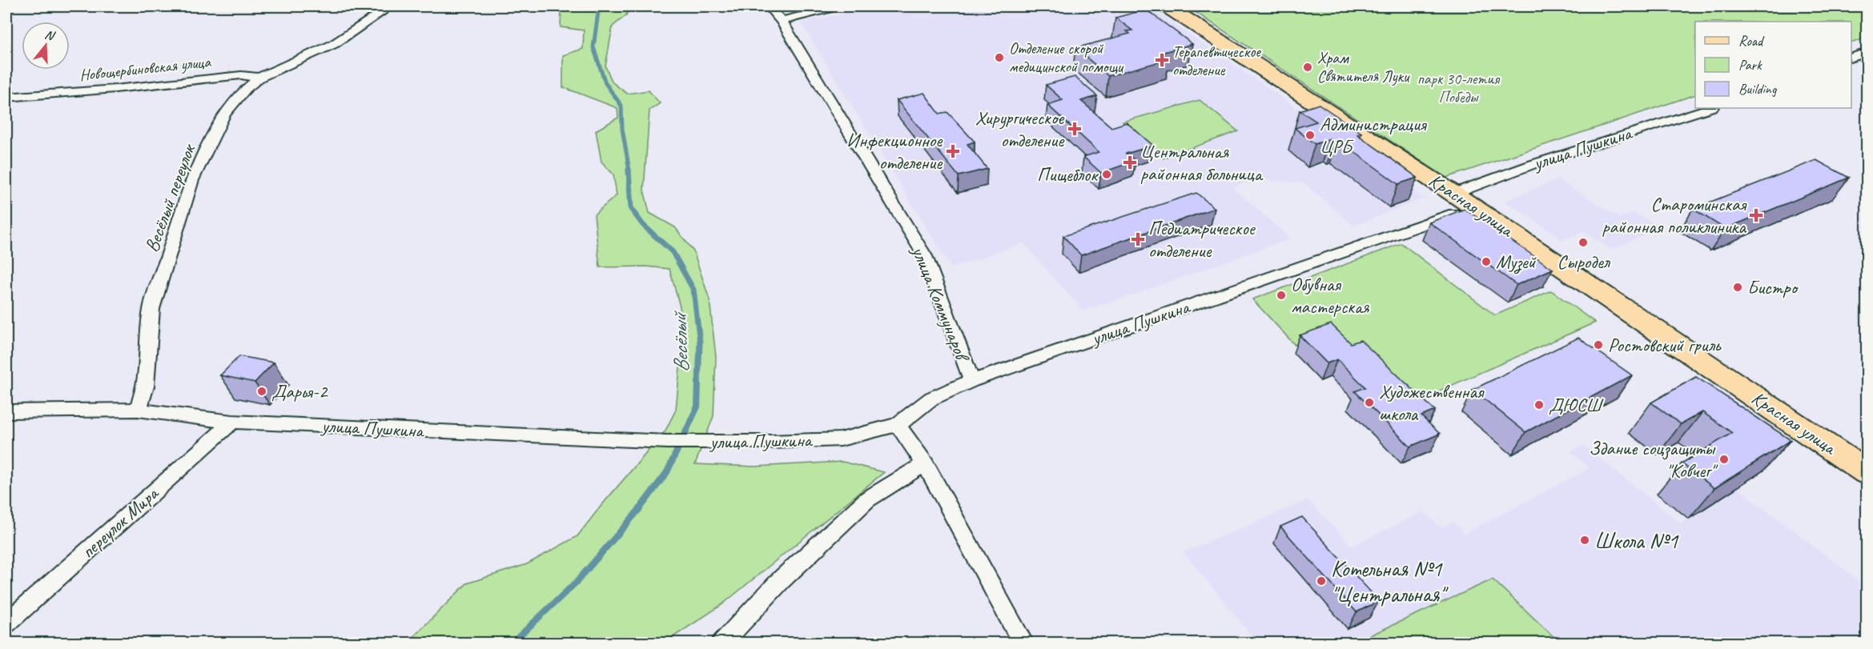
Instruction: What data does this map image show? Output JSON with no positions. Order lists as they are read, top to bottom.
{
  "streets": {
    "main road": ["Красная улица"],
    "street": [
      "Новощербиновская улица",
      "улица Пушкина",
      "Весёлый переулок",
      "улица Коммунаров",
      "переулок Мира"
    ]
  },
  "crossings": [
    ["Новощербиновская улица", "Весёлый переулок"],
    ["улица Пушкина", "Весёлый переулок"],
    ["улица Пушкина", "Красная улица"],
    ["улица Пушкина", "улица Коммунаров"],
    ["улица Пушкина", "переулок Мира"]
  ],
  "water": ["Весёлый"],
  "parks": ["парк 30-летия Победы"],
  "places": {
    "other": [
      "Отделение скорой медицинской помощи",
      "Храм Святителя Луки",
      "Администрация ЦРБ",
      "Пищеблок",
      "Сыродел",
      "Музей",
      "Бистро",
      "Обувная мастерская",
      "Ростовский гриль",
      "Дарья-2",
      "Художественная школа",
      "ДЮСШ",
      "Здание соцзащиты \"Ковчег\"",
      "Школа №1",
      "Котельная №1 \"Центральная\""
    ],
    "health": [
      "Терапевтическое отделение",
      "Хирургическое отделение",
      "Инфекционное отделение",
      "Центральная районная больница",
      "Староминская районная поликлиника",
      "Педиатрическое отделение"
    ]
  },
  "legend": ["Road", "Park", "Building"],
  "north": "top"
}
